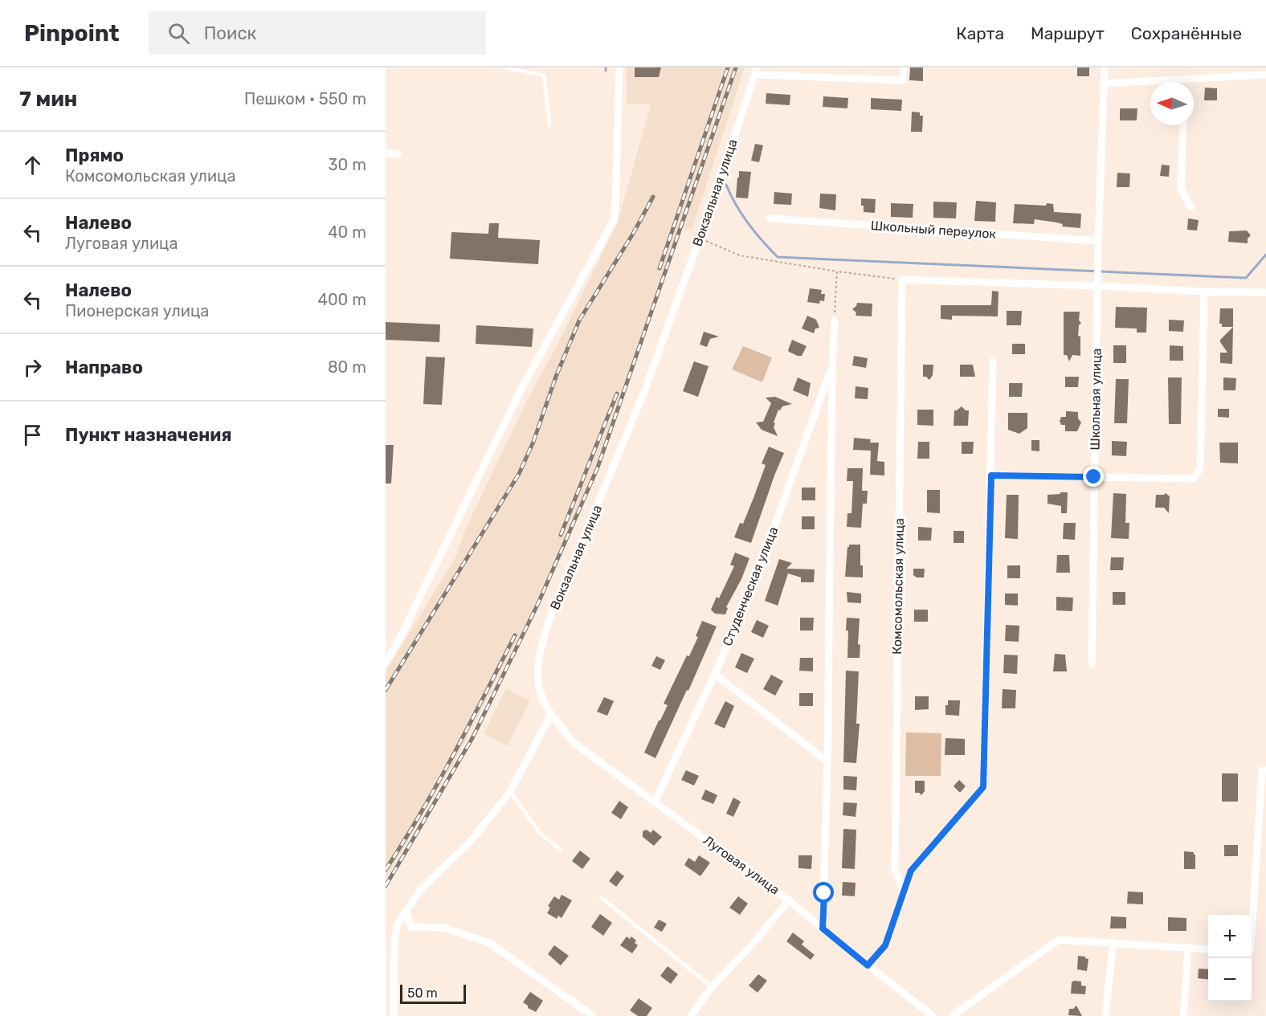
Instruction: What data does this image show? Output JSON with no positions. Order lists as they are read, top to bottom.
{
  "streets": {
    "street": [
      "Вокзальная улица",
      "Школьный переулок",
      "Школьная улица",
      "Студенческая улица",
      "Комсомольская улица",
      "Луговая улица"
    ]
  },
  "crossings": [
    ["Вокзальная улица", "Луговая улица"],
    ["Школьный переулок", "Школьная улица"],
    ["Студенческая улица", "Луговая улица"]
  ],
  "scale_bar": "50 m",
  "north": "left",
  "page": {
    "header": "Pinpoint",
    "search": "Поиск",
    "nav": ["Карта", "Маршрут", "Сохранённые"],
    "heading": ["7 мин", "Пешком · 550 m"],
    "list": [
      ["Прямо", "Комсомольская улица", "30 m"],
      ["Налево", "Луговая улица", "40 m"],
      ["Налево", "Пионерская улица", "400 m"],
      ["Направо", "80 m"],
      "Пункт назначения"
    ],
    "map_buttons": ["+", "−"],
    "scale": "50 m"
  }
}
